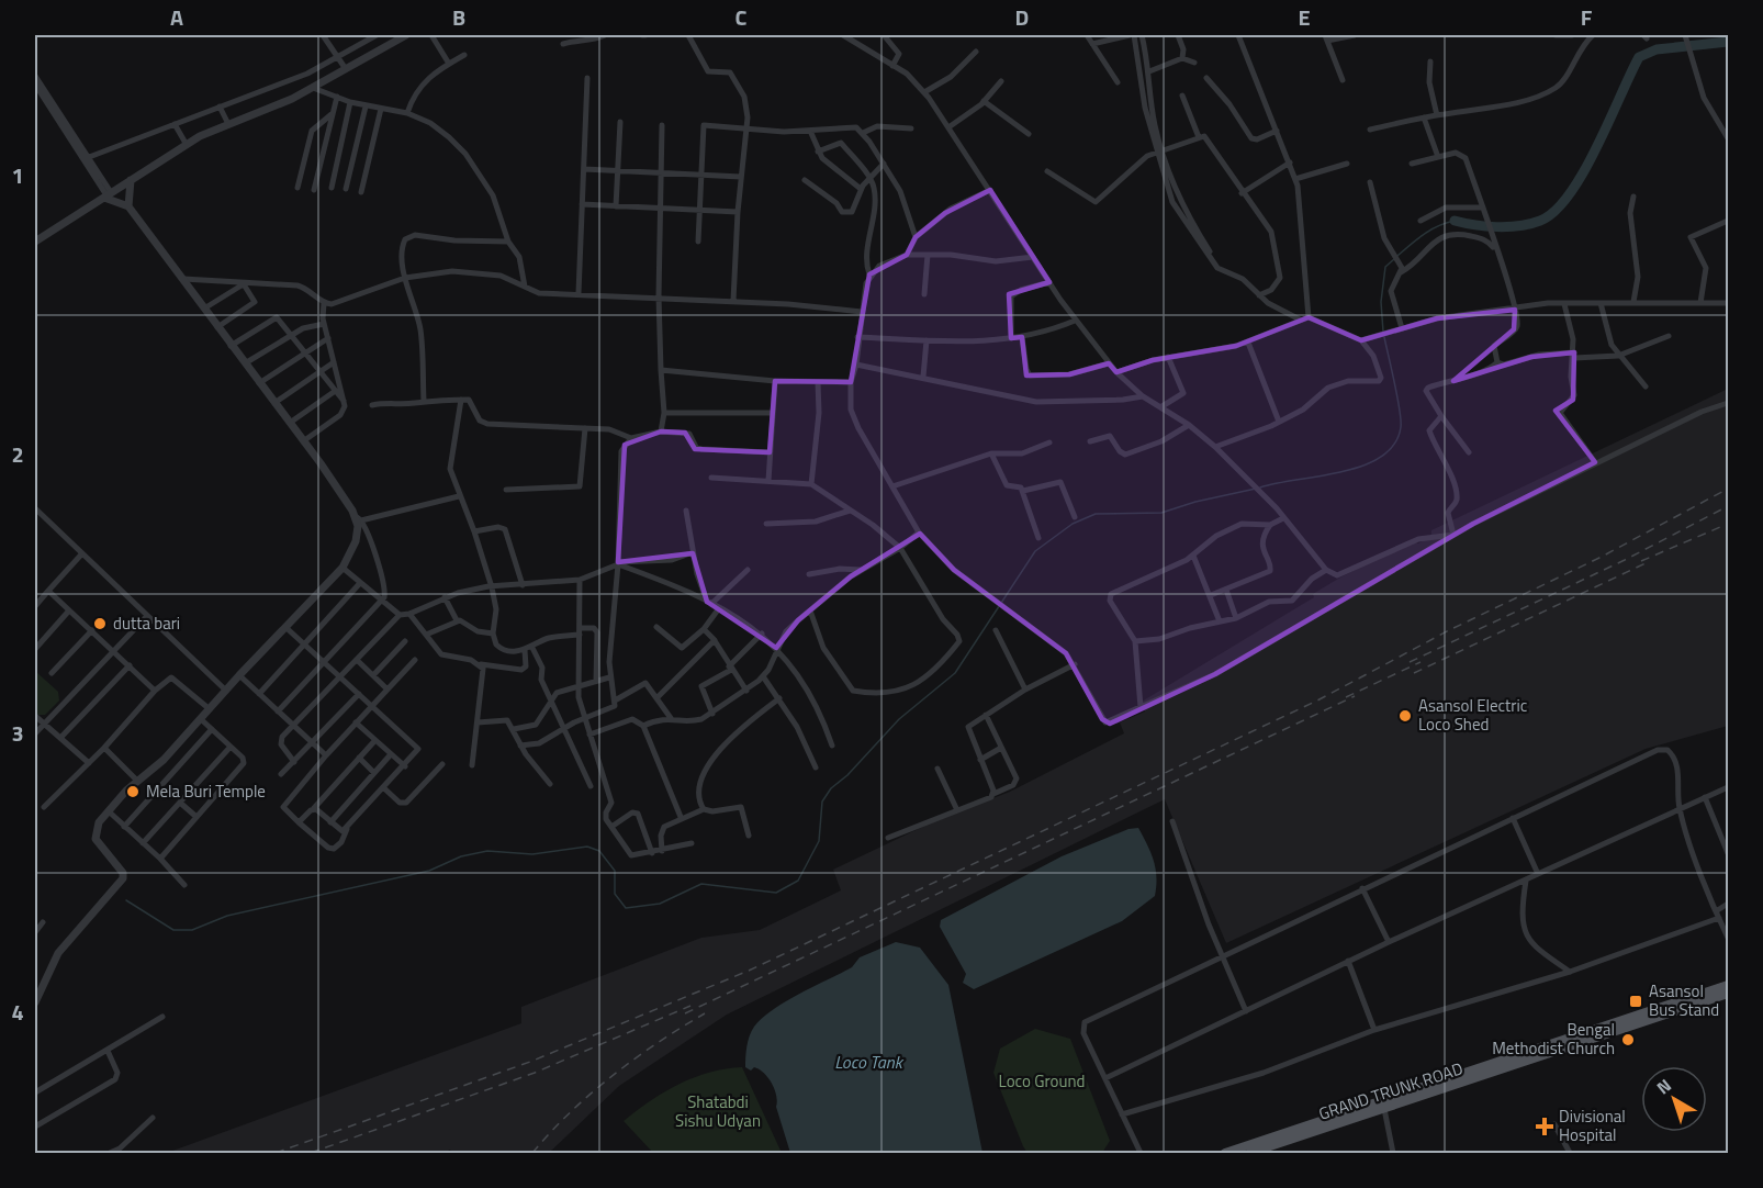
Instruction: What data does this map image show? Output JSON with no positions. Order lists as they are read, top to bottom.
{
  "streets": {
    "main road": ["GRAND TRUNK ROAD"]
  },
  "water": ["Loco Tank"],
  "parks": ["Loco Ground", "Shatabdi Sishu Udyan"],
  "places": {
    "other": [
      "dutta bari",
      "Asansol Electric Loco Shed",
      "Mela Buri Temple",
      "Bengal Methodist Church"
    ],
    "transit": ["Asansol Bus Stand"],
    "health": ["Divisional Hospital"]
  },
  "north": "top left",
  "grid": {
    "columns": [
      "A",
      "B",
      "C",
      "D",
      "E",
      "F"
    ],
    "rows": [
      "1",
      "2",
      "3",
      "4"
    ]
  }
}
